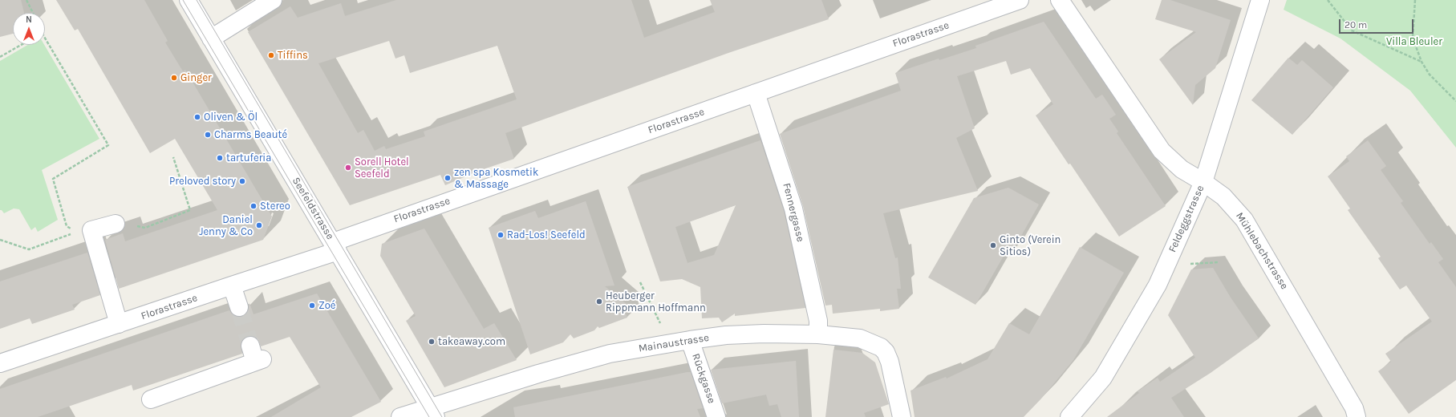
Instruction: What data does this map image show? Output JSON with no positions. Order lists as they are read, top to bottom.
{
  "streets": {
    "street": [
      "Florastrasse",
      "Seefeldstrasse",
      "Fennergasse",
      "Feldeggstrasse",
      "Mühlebachstrasse",
      "Mainaustrasse",
      "Rückgasse"
    ]
  },
  "crossings": [
    ["Florastrasse", "Seefeldstrasse"],
    ["Florastrasse", "Fennergasse"],
    ["Seefeldstrasse", "Mainaustrasse"],
    ["Fennergasse", "Mainaustrasse"],
    ["Feldeggstrasse", "Mühlebachstrasse"],
    ["Mainaustrasse", "Rückgasse"]
  ],
  "parks": ["Villa Bleuler"],
  "places": [
    "Tiffins",
    "Ginger",
    "Oliven & Öl",
    "Charms Beauté",
    "tartuferia",
    "Sorell Hotel Seefeld",
    "zen spa Kosmetik & Massage",
    "Preloved story",
    "Stereo",
    "Daniel Jenny & Co",
    "Rad-Los! Seefeld",
    "Ginto (Verein Sitios)",
    "Heuberger Rippmann Hoffmann",
    "Zoé",
    "takeaway.com"
  ],
  "scale_bar": "20 m",
  "north": "top"
}
